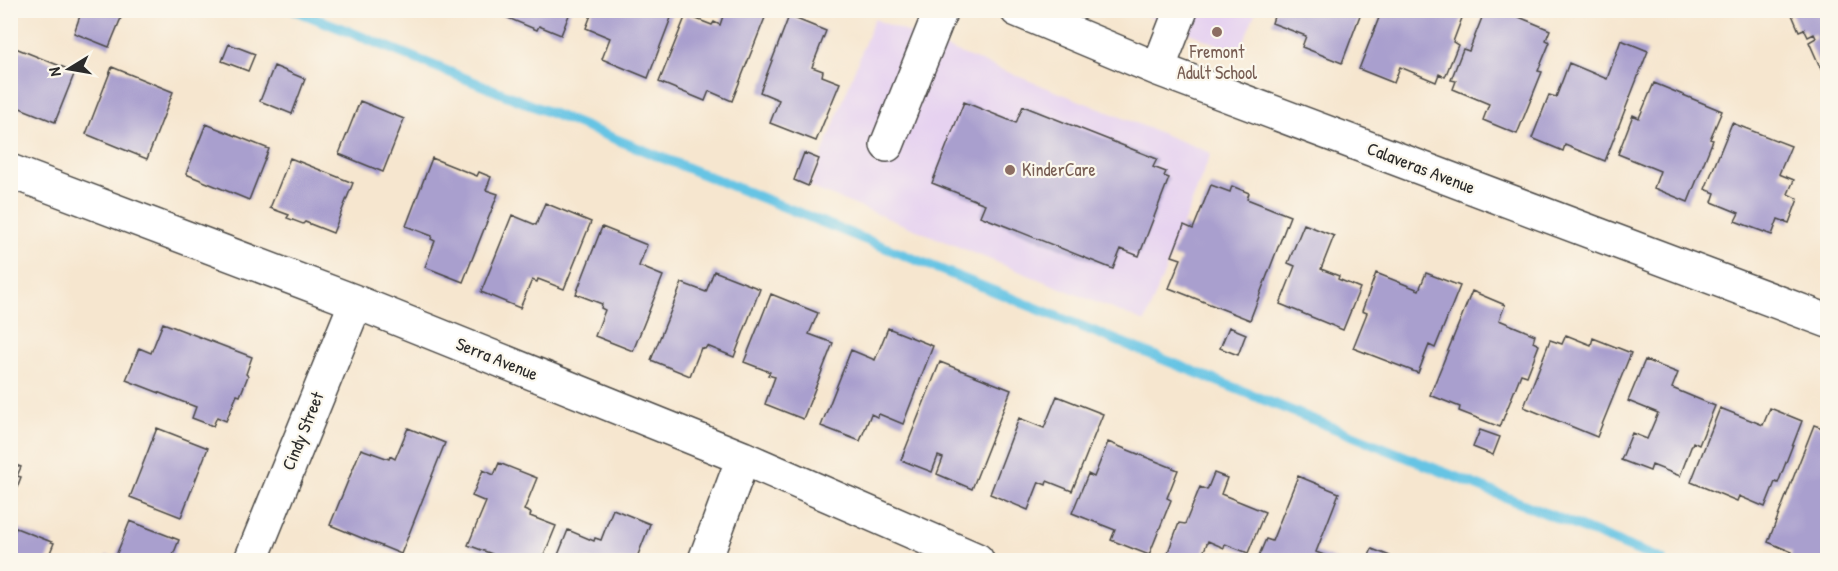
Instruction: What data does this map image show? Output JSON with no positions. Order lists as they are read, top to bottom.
{
  "streets": {
    "street": ["Calaveras Avenue", "Serra Avenue", "Cindy Street"]
  },
  "crossings": [
    ["Serra Avenue", "Cindy Street"]
  ],
  "places": ["Fremont Adult School", "KinderCare"],
  "north": "left"
}
